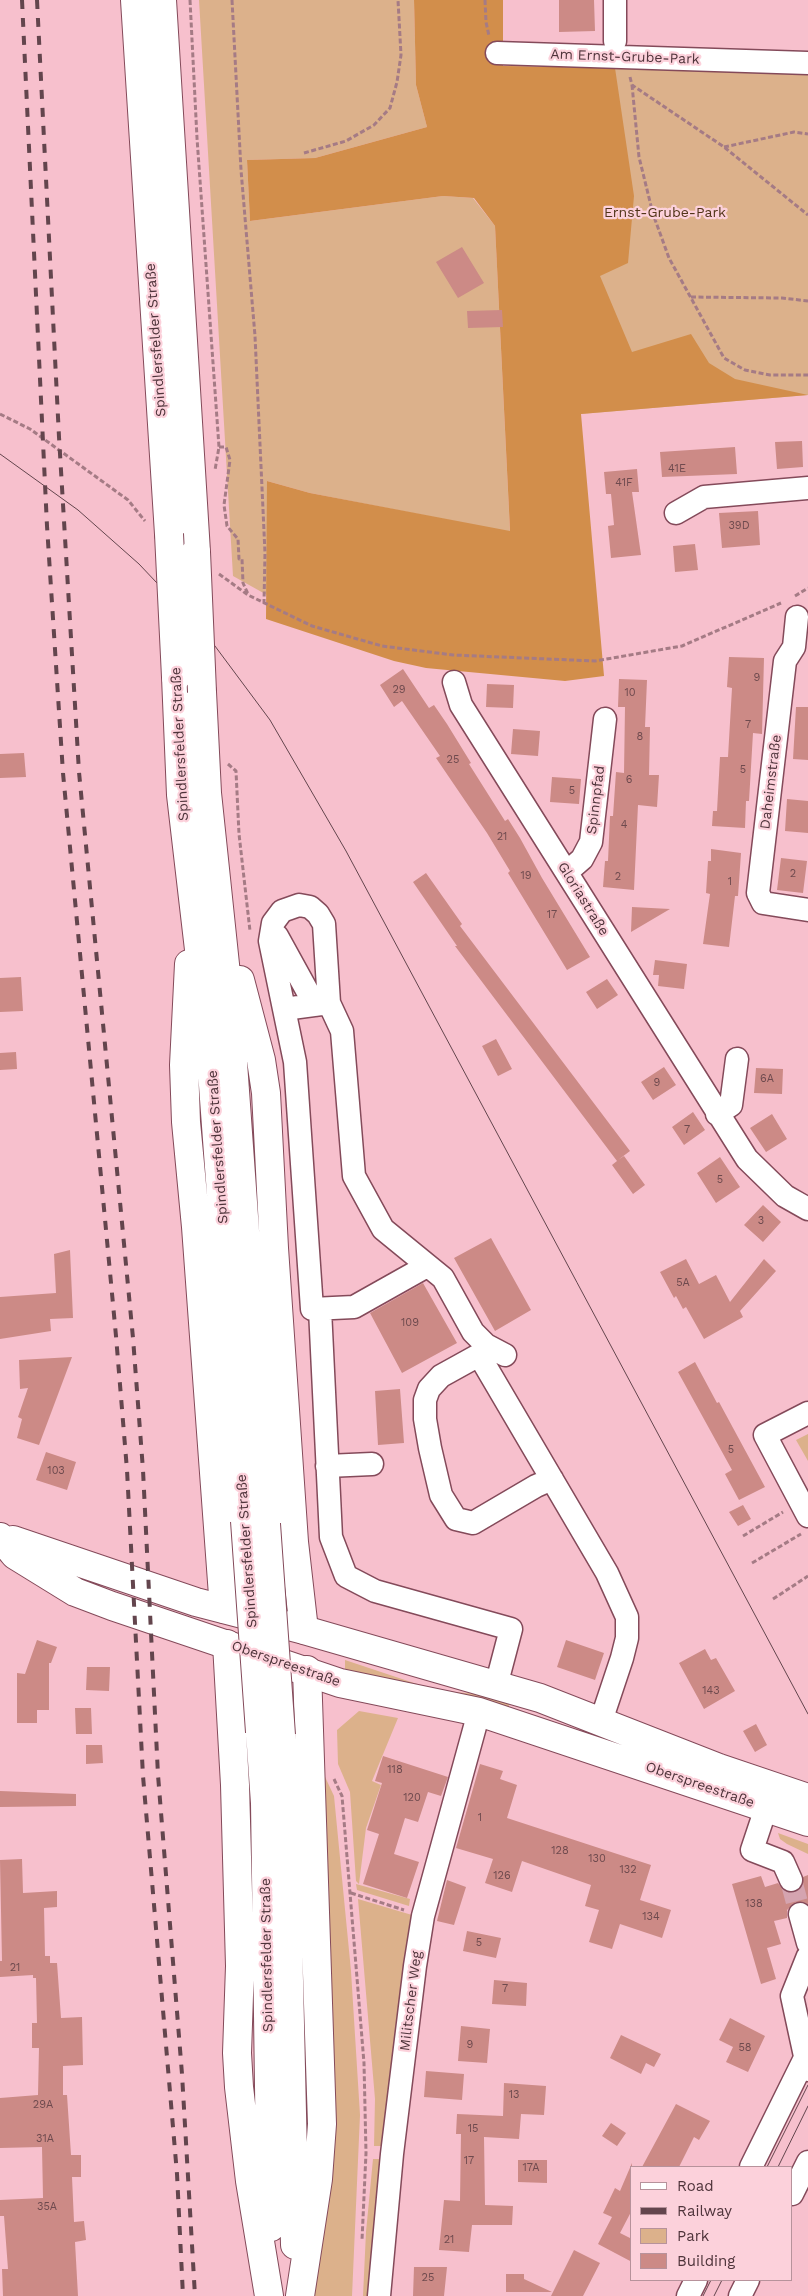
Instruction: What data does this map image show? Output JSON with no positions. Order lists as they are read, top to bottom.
{
  "streets": {
    "main road": ["Spindlersfelder Straße", "Oberspreestraße"],
    "street": [
      "Am Ernst-Grube-Park",
      "Daheimstraße",
      "Spinnpfad",
      "Gloriastraße",
      "Militscher Weg"
    ]
  },
  "crossings": [
    ["Spindlersfelder Straße", "Oberspreestraße"],
    ["Spinnpfad", "Gloriastraße"],
    ["Oberspreestraße", "Militscher Weg"]
  ],
  "parks": ["Ernst-Grube-Park"],
  "house_numbers": [
    "41E",
    "41F",
    "39D",
    "9",
    "29",
    "10",
    "7",
    "8",
    "25",
    "5",
    "6",
    "5",
    "4",
    "21",
    "2",
    "19",
    "2",
    "1",
    "17",
    "6A",
    "9",
    "7",
    "5",
    "3",
    "5A",
    "109",
    "5",
    "103",
    "143",
    "118",
    "120",
    "1",
    "128",
    "130",
    "132",
    "126",
    "138",
    "134",
    "5",
    "21",
    "7",
    "9",
    "58",
    "13",
    "29A",
    "15",
    "31A",
    "17",
    "17A",
    "35A",
    "21",
    "25"
  ],
  "legend": [
    "Road",
    "Railway",
    "Park",
    "Building"
  ]
}
